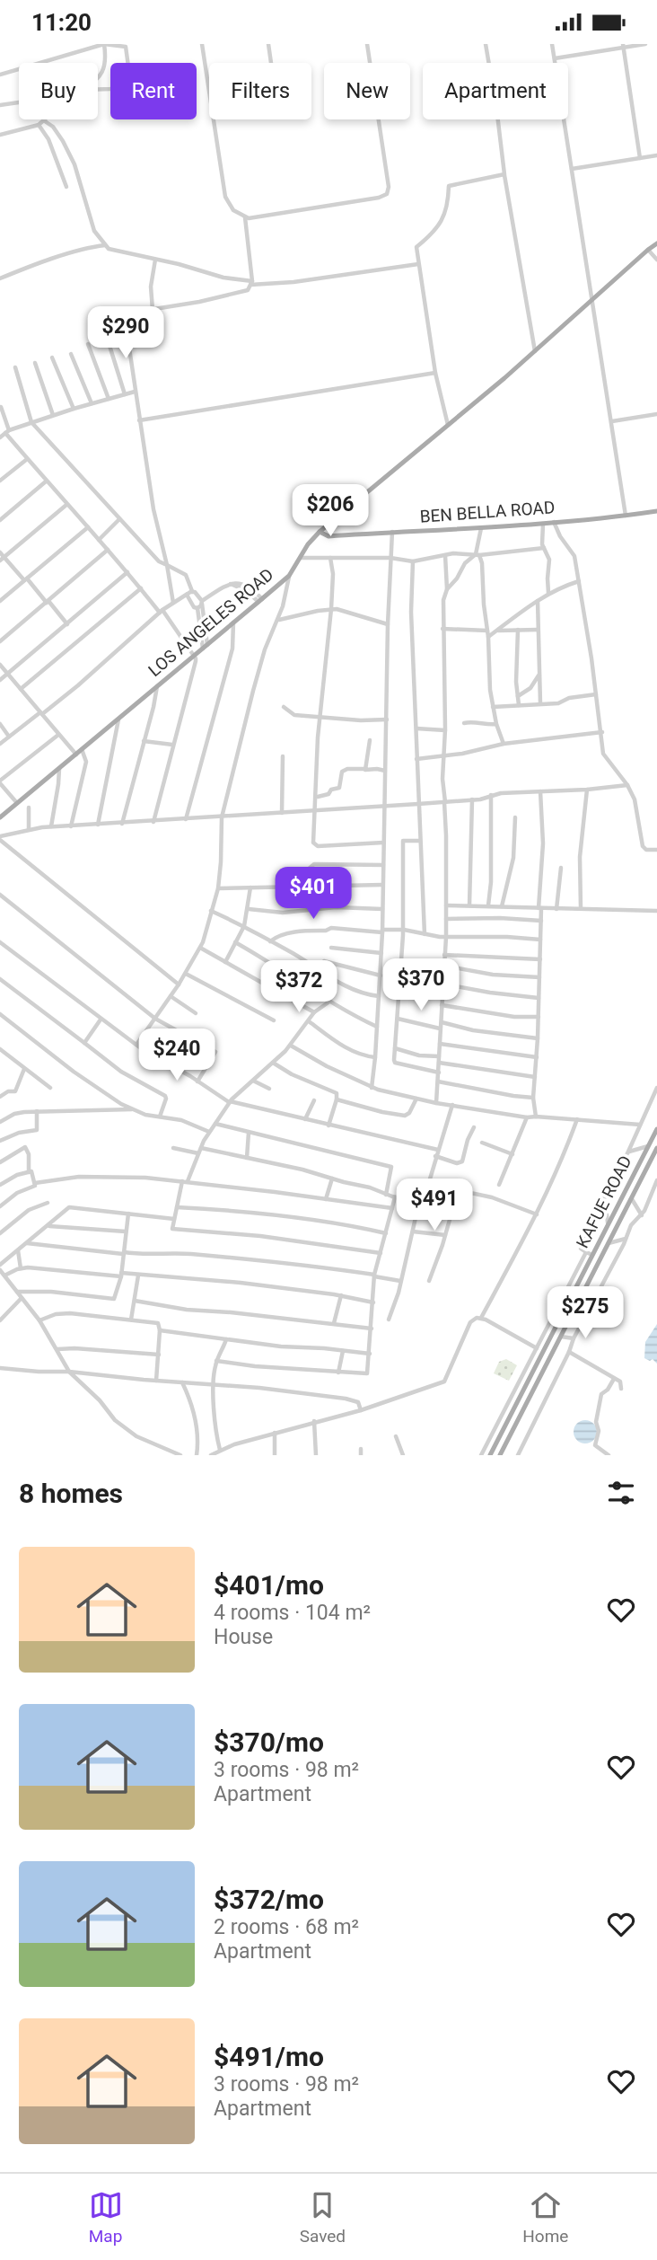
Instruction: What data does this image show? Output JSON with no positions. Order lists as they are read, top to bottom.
{
  "streets": {
    "main road": ["BEN BELLA ROAD", "LOS ANGELES ROAD", "KAFUE ROAD"]
  },
  "crossings": [
    ["BEN BELLA ROAD", "LOS ANGELES ROAD"]
  ],
  "page": {
    "status": "11:20",
    "chip": [
      "Buy",
      "Rent",
      "Filters",
      "New",
      "Apartment"
    ],
    "price": [
      "$290",
      "$206",
      "$401",
      "$370",
      "$372",
      "$240",
      "$491",
      "$275"
    ],
    "heading": "8 homes",
    "list": [
      {
        "name": "$401/mo",
        "note": "4 rooms · 104 m² · House"
      },
      {
        "name": "$370/mo",
        "note": "3 rooms · 98 m² · Apartment"
      },
      {
        "name": "$372/mo",
        "note": "2 rooms · 68 m² · Apartment"
      },
      {
        "name": "$491/mo",
        "note": "3 rooms · 98 m² · Apartment"
      }
    ],
    "tabs": ["Map", "Saved", "Home"]
  }
}
